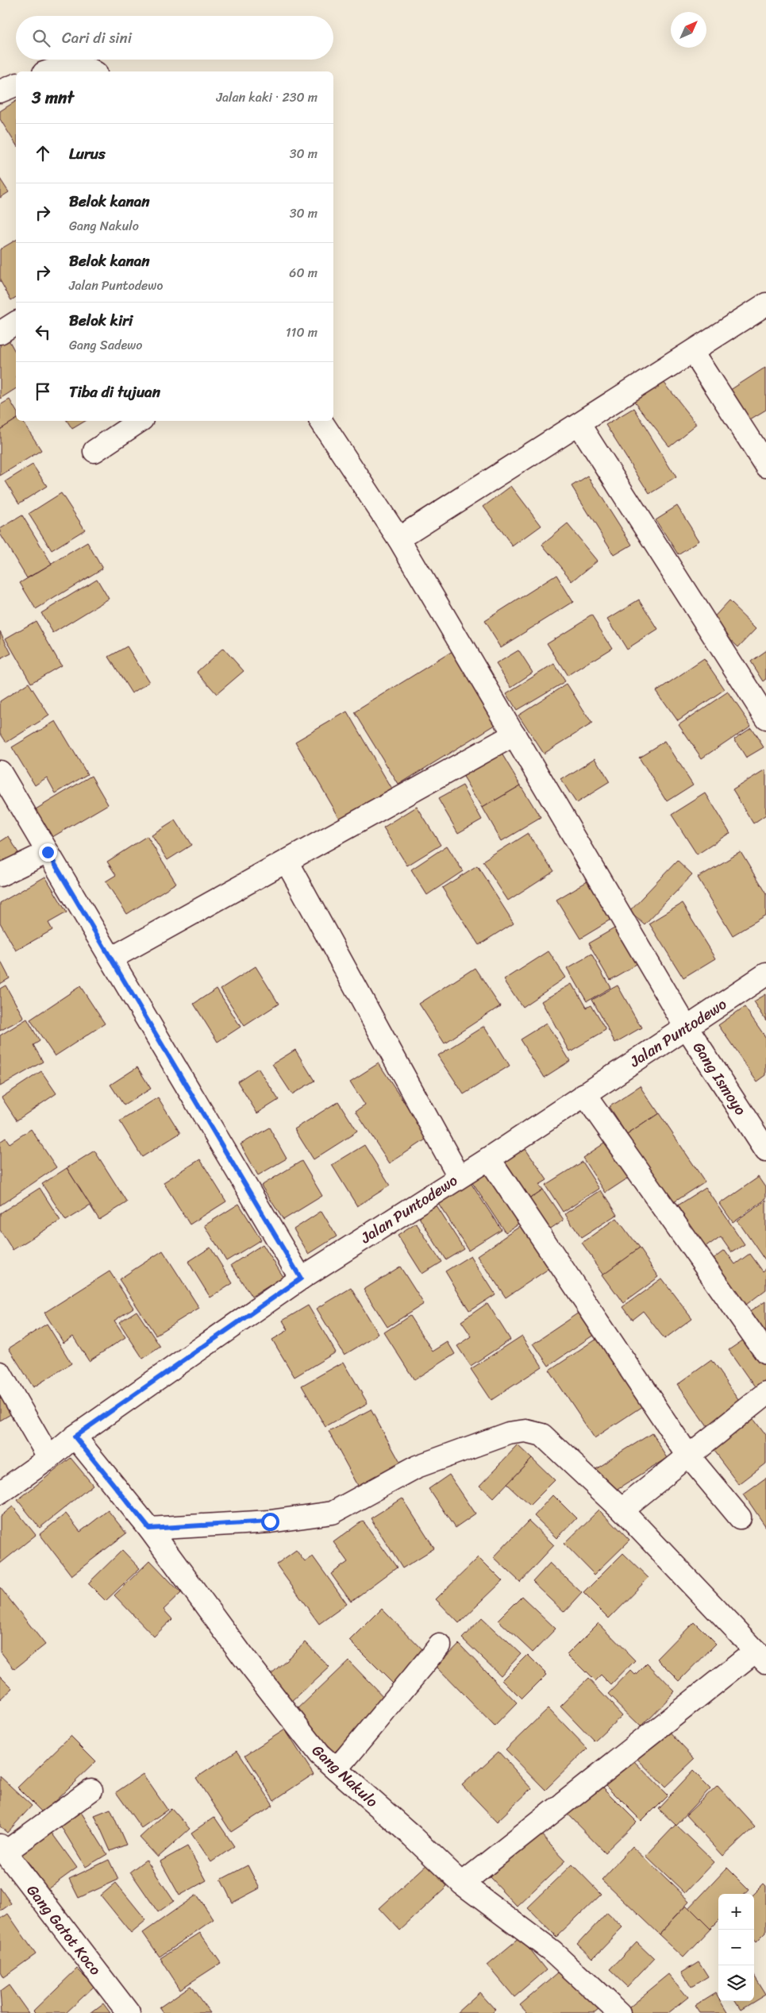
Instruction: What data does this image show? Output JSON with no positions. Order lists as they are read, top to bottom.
{
  "streets": {
    "street": [
      "Jalan Puntodewo",
      "Gang Ismoyo",
      "Gang Nakulo",
      "Gang Gatot Koco"
    ]
  },
  "crossings": [
    ["Jalan Puntodewo", "Gang Ismoyo"],
    ["Jalan Puntodewo", "Gang Nakulo"]
  ],
  "north": "top right",
  "page": {
    "search": "Cari di sini",
    "heading": ["3 mnt", "Jalan kaki · 230 m"],
    "list": [
      ["Lurus", "30 m"],
      ["Belok kanan", "Gang Nakulo", "30 m"],
      ["Belok kanan", "Jalan Puntodewo", "60 m"],
      ["Belok kiri", "Gang Sadewo", "110 m"],
      "Tiba di tujuan"
    ],
    "map_buttons": ["+", "−"]
  }
}
